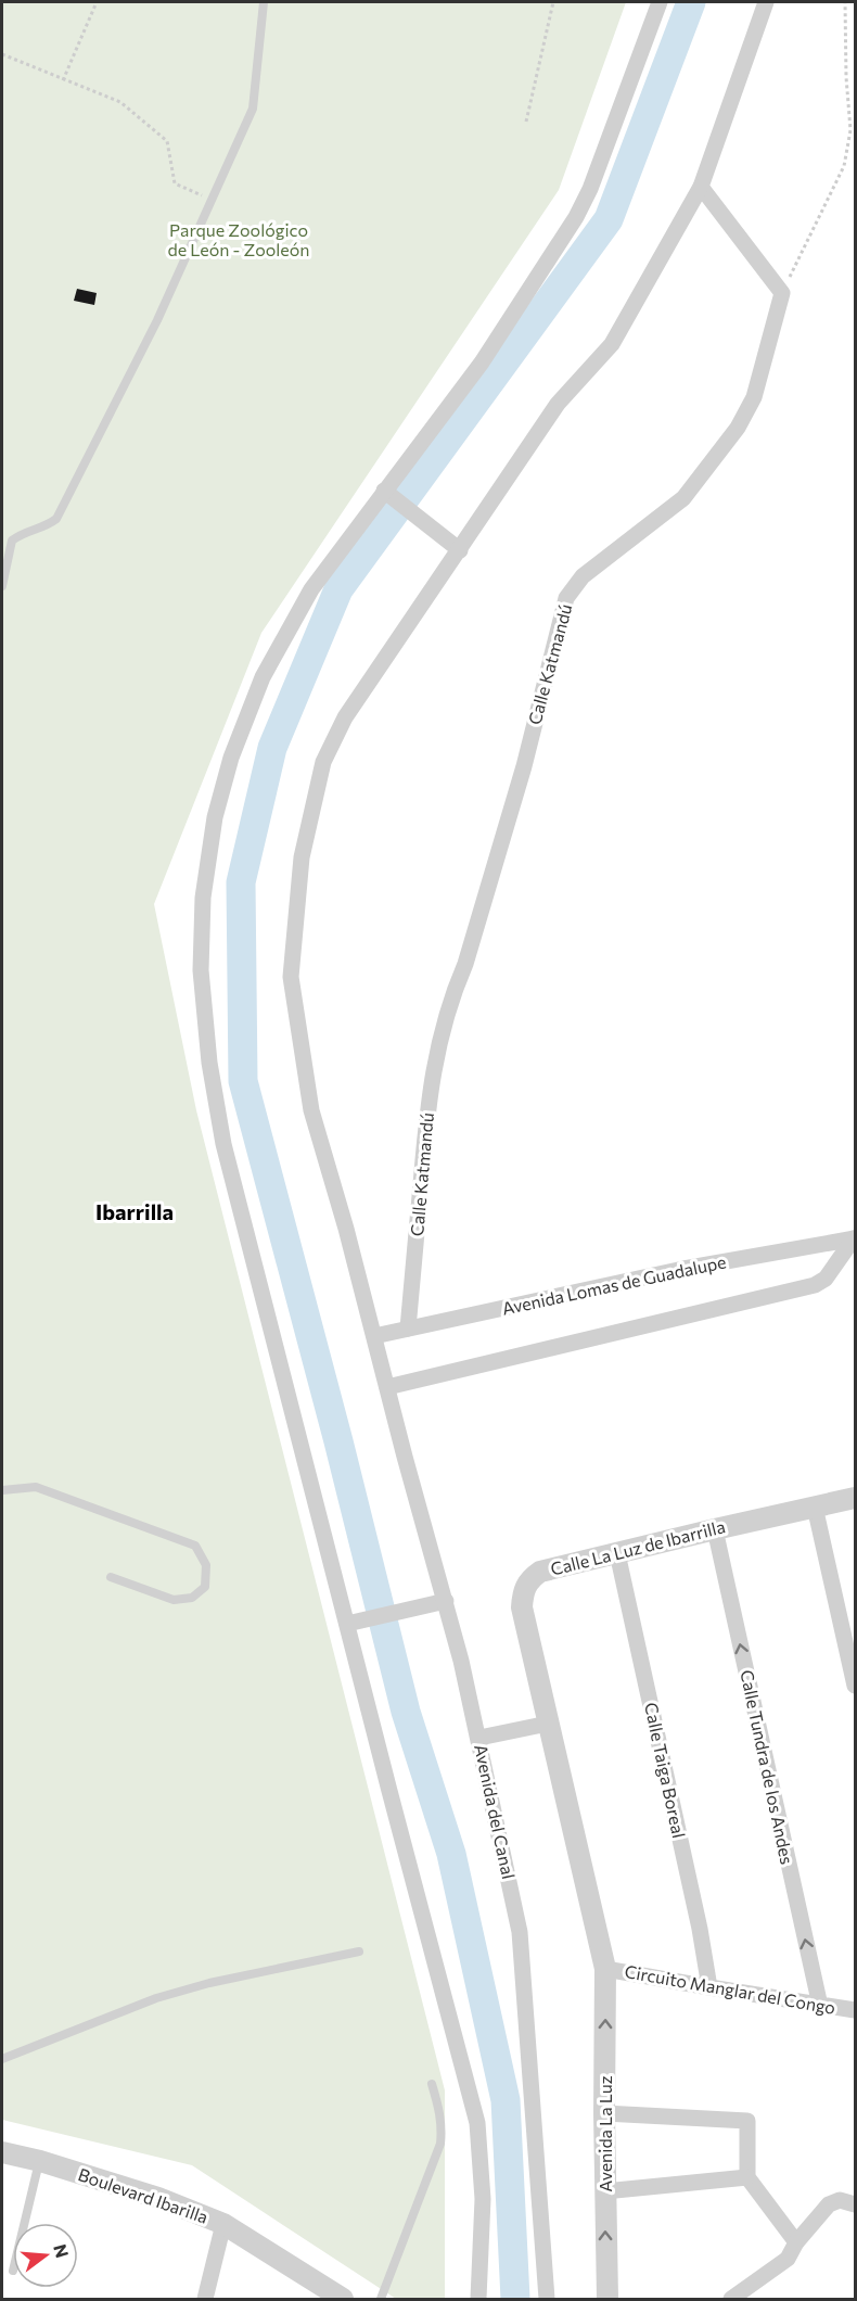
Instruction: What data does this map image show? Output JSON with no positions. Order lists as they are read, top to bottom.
{
  "streets": {
    "street": [
      "Calle Katmandú",
      "Avenida Lomas de Guadalupe",
      "Calle La Luz de Ibarrilla",
      "Calle Tundra de los Andes",
      "Calle Taiga Boreal",
      "Avenida del Canal",
      "Circuito Manglar del Congo",
      "Avenida La Luz",
      "Boulevard Ibarilla"
    ]
  },
  "crossings": [
    ["Calle Katmandú", "Avenida Lomas de Guadalupe"],
    ["Avenida Lomas de Guadalupe", "Avenida del Canal"],
    ["Calle La Luz de Ibarrilla", "Calle Tundra de los Andes"],
    ["Calle La Luz de Ibarrilla", "Calle Taiga Boreal"],
    ["Calle La Luz de Ibarrilla", "Circuito Manglar del Congo"],
    ["Calle La Luz de Ibarrilla", "Avenida La Luz"],
    ["Calle Tundra de los Andes", "Circuito Manglar del Congo"],
    ["Calle Taiga Boreal", "Circuito Manglar del Congo"],
    ["Circuito Manglar del Congo", "Avenida La Luz"]
  ],
  "districts": ["Ibarrilla"],
  "parks": ["Parque Zoológico de León - Zooleón"],
  "north": "right"
}
